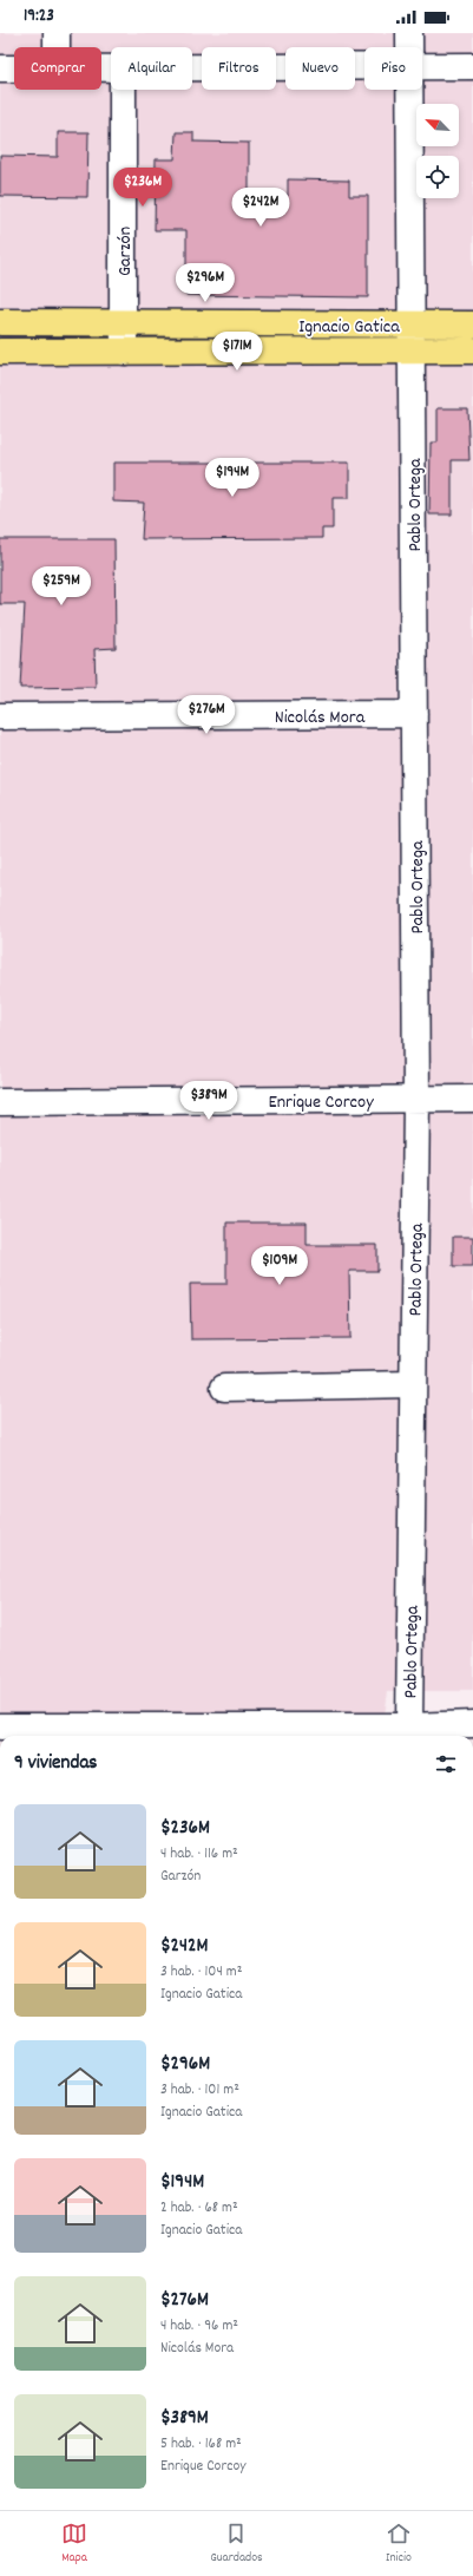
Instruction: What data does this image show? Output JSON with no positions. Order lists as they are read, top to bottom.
{
  "streets": {
    "main road": ["Ignacio Gatica"],
    "street": [
      "Garzón",
      "Pablo Ortega",
      "Nicolás Mora",
      "Enrique Corcoy"
    ]
  },
  "crossings": [
    ["Garzón", "Ignacio Gatica"],
    ["Ignacio Gatica", "Pablo Ortega"],
    ["Pablo Ortega", "Nicolás Mora"],
    ["Pablo Ortega", "Enrique Corcoy"]
  ],
  "north": "top left",
  "page": {
    "status": "19:23",
    "chip": [
      "Comprar",
      "Alquilar",
      "Filtros",
      "Nuevo",
      "Piso"
    ],
    "price": [
      "$236M",
      "$242M",
      "$296M",
      "$171M",
      "$194M",
      "$259M",
      "$276M",
      "$389M",
      "$109M"
    ],
    "heading": "9 viviendas",
    "list": [
      {
        "name": "$236M",
        "note": "4 hab. · 116 m² · Garzón"
      },
      {
        "name": "$242M",
        "note": "3 hab. · 104 m² · Ignacio Gatica"
      },
      {
        "name": "$296M",
        "note": "3 hab. · 101 m² · Ignacio Gatica"
      },
      {
        "name": "$194M",
        "note": "2 hab. · 68 m² · Ignacio Gatica"
      },
      {
        "name": "$276M",
        "note": "4 hab. · 96 m² · Nicolás Mora"
      },
      {
        "name": "$389M",
        "note": "5 hab. · 168 m² · Enrique Corcoy"
      }
    ],
    "tabs": ["Mapa", "Guardados", "Inicio"]
  }
}
